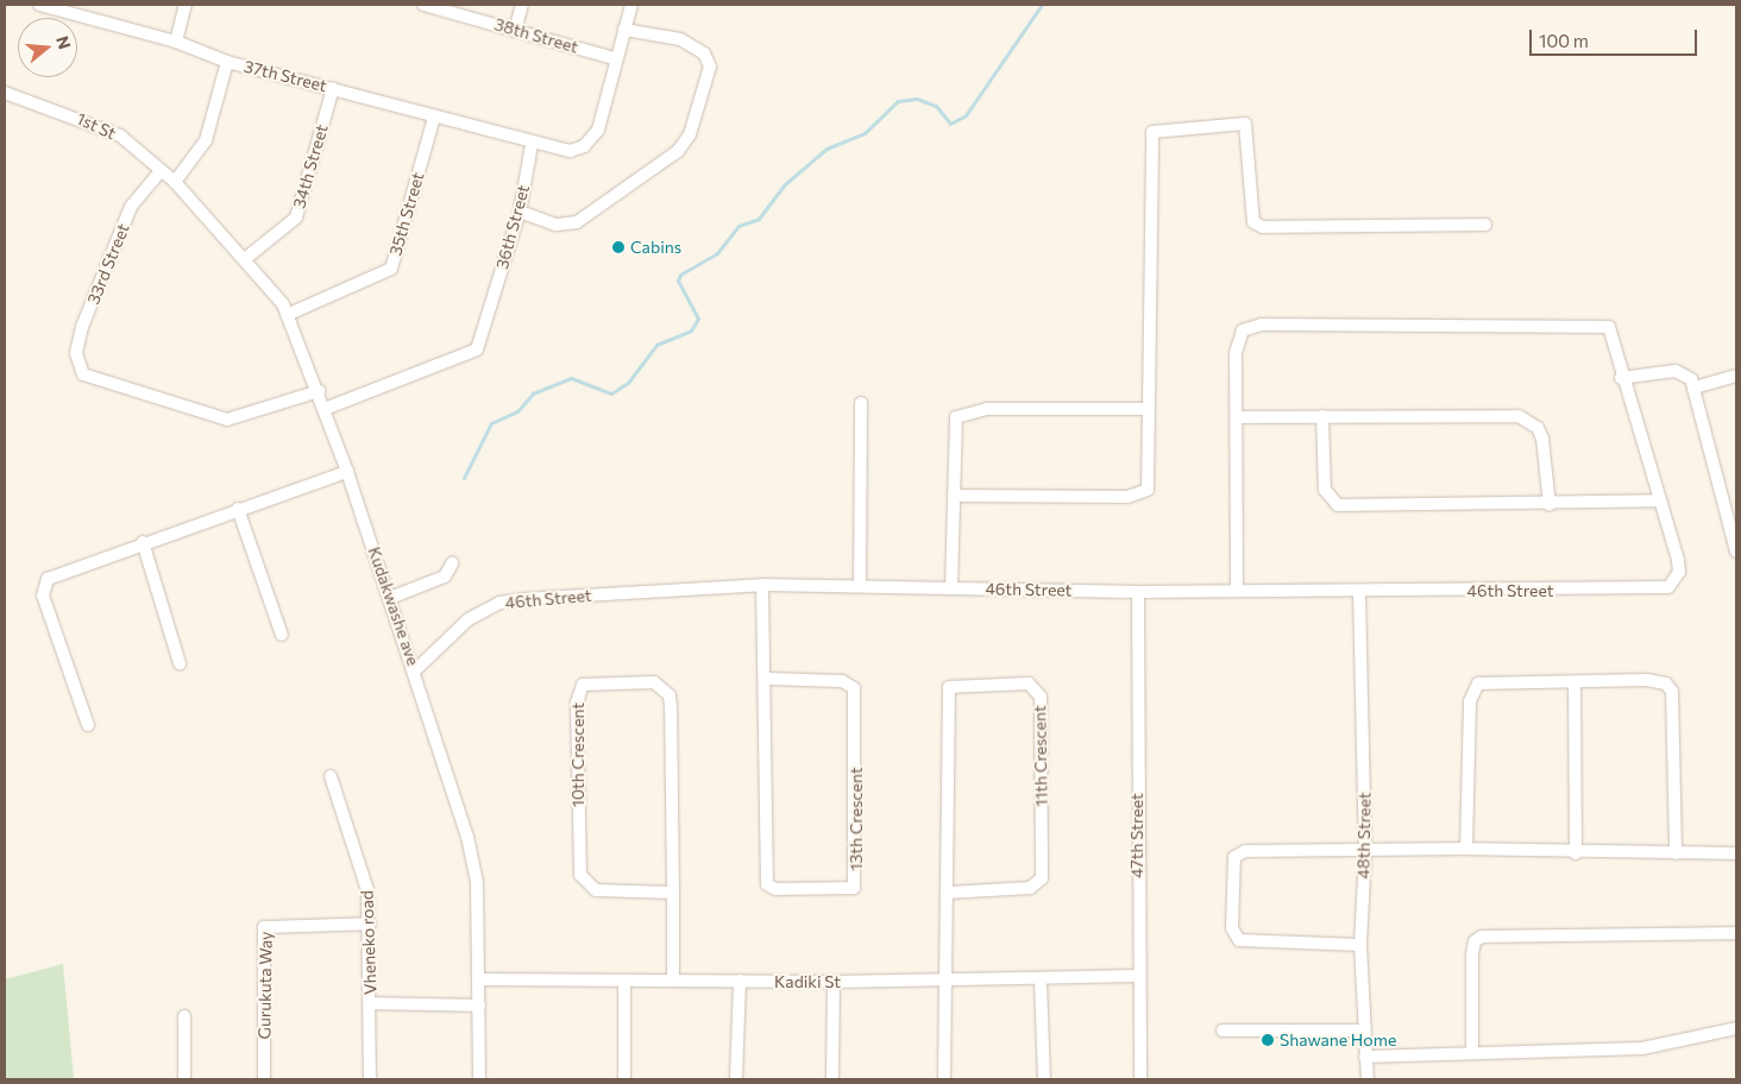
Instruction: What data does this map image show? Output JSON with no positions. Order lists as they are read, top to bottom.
{
  "streets": {
    "street": [
      "38th Street",
      "37th Street",
      "1st St",
      "34th Street",
      "35th Street",
      "36th Street",
      "33rd Street",
      "46th Street",
      "Kudakwashe ave",
      "10th Crescent",
      "11th Crescent",
      "13th Crescent",
      "47th Street",
      "48th Street",
      "Vheneko road",
      "Kadiki St",
      "Gurukuta Way"
    ]
  },
  "crossings": [
    ["37th Street", "34th Street"],
    ["37th Street", "35th Street"],
    ["37th Street", "36th Street"],
    ["1st St", "33rd Street"],
    ["1st St", "Kudakwashe ave"],
    ["34th Street", "Kudakwashe ave"],
    ["35th Street", "Kudakwashe ave"],
    ["36th Street", "Kudakwashe ave"],
    ["33rd Street", "Kudakwashe ave"],
    ["46th Street", "Kudakwashe ave"],
    ["46th Street", "13th Crescent"],
    ["46th Street", "47th Street"],
    ["46th Street", "48th Street"],
    ["Kudakwashe ave", "Kadiki St"],
    ["10th Crescent", "Kadiki St"],
    ["11th Crescent", "Kadiki St"],
    ["47th Street", "Kadiki St"],
    ["Vheneko road", "Gurukuta Way"]
  ],
  "places": ["Cabins", "Shawane Home"],
  "scale_bar": "100 m",
  "north": "right"
}
